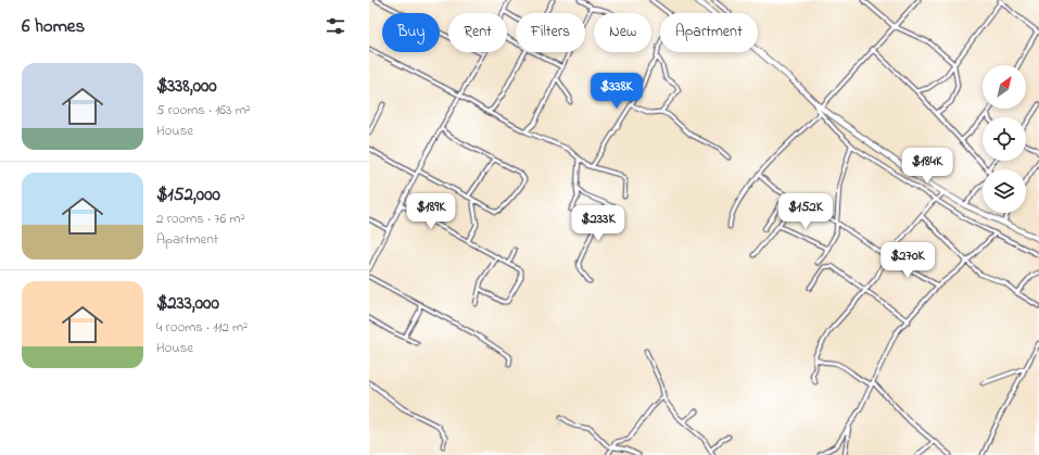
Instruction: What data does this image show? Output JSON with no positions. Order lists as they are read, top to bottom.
{
  "north": "top right",
  "page": {
    "heading": "6 homes",
    "chip": [
      "Buy",
      "Rent",
      "Filters",
      "New",
      "Apartment"
    ],
    "list": [
      {
        "name": "$338,000",
        "note": "5 rooms · 163 m² · House"
      },
      {
        "name": "$152,000",
        "note": "2 rooms · 76 m² · Apartment"
      },
      {
        "name": "$233,000",
        "note": "4 rooms · 112 m² · House"
      }
    ],
    "price": [
      "$338K",
      "$184K",
      "$189K",
      "$152K",
      "$233K",
      "$270K"
    ]
  }
}
